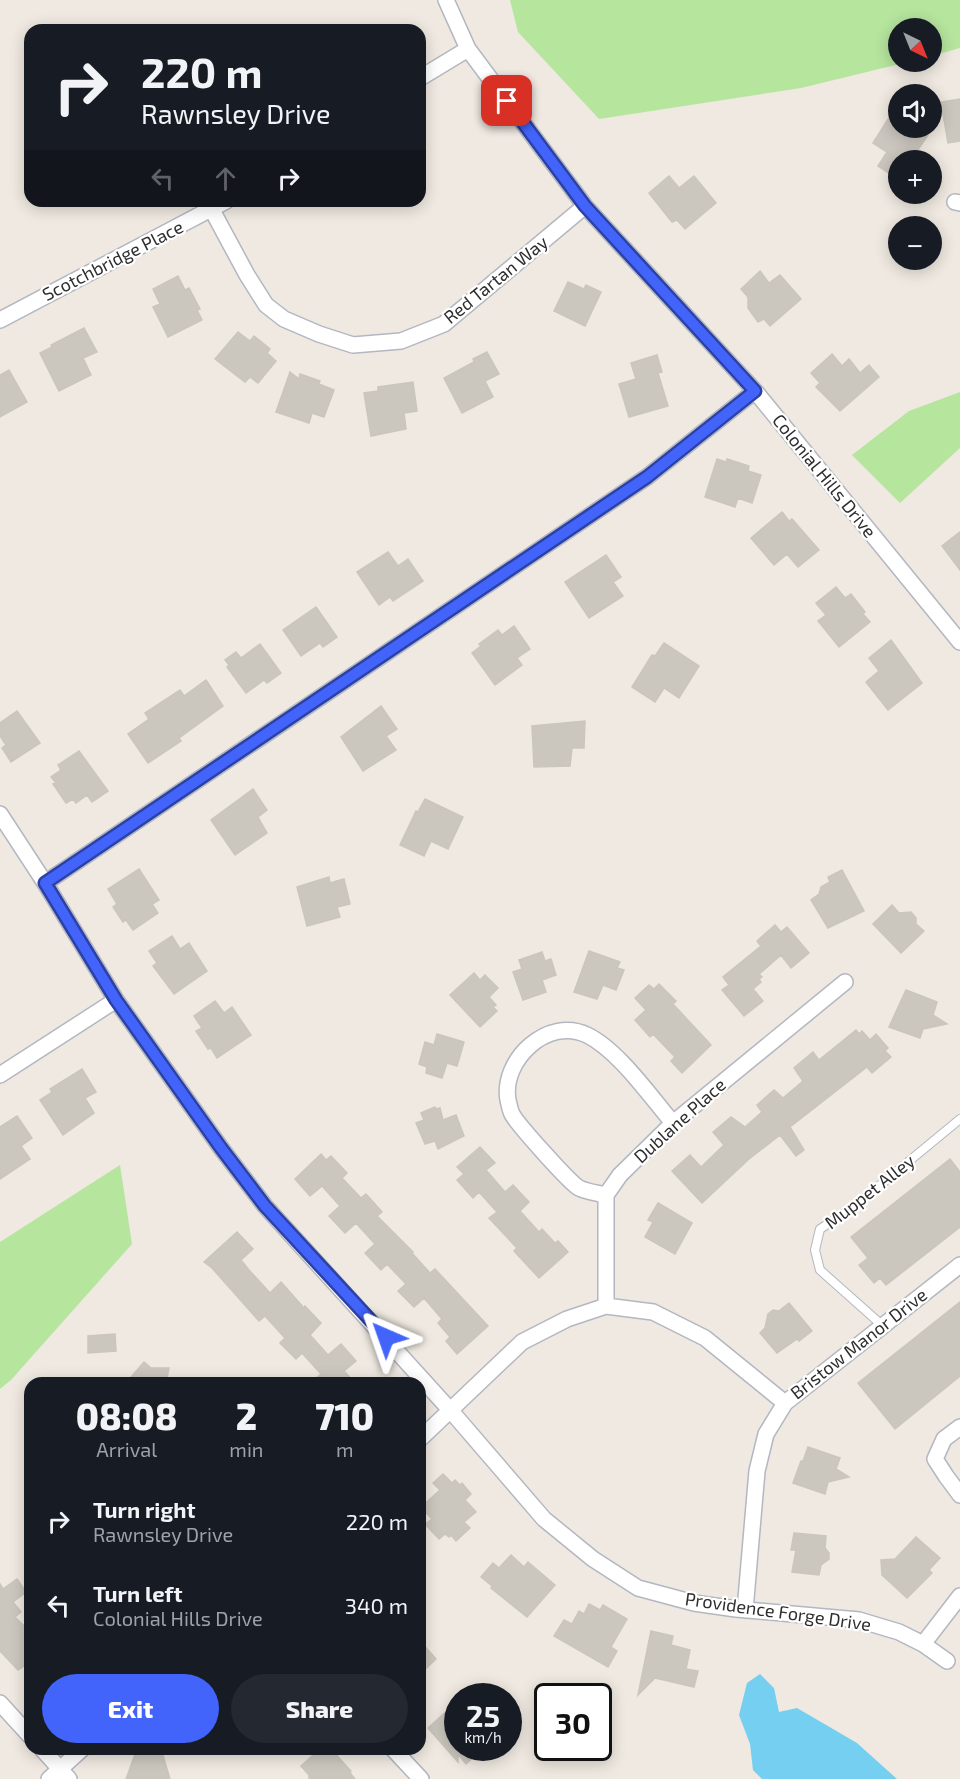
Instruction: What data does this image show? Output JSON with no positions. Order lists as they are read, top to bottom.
{
  "streets": {
    "street": [
      "Scotchbridge Place",
      "Red Tartan Way",
      "Colonial Hills Drive",
      "Dublane Place",
      "Bristow Manor Drive",
      "Providence Forge Drive"
    ],
    "lane": ["Muppet Alley"]
  },
  "crossings": [
    ["Scotchbridge Place", "Red Tartan Way"],
    ["Red Tartan Way", "Colonial Hills Drive"],
    ["Muppet Alley", "Bristow Manor Drive"],
    ["Bristow Manor Drive", "Providence Forge Drive"]
  ],
  "north": "bottom right",
  "page": {
    "map_buttons": ["+", "−"],
    "turn": ["220 m", "Rawnsley Drive"],
    "eta": [
      "08:08",
      "Arrival",
      "2",
      "min",
      "710",
      "m"
    ],
    "list": [
      {
        "name": "Turn right",
        "note": "Rawnsley Drive",
        "value": "220 m"
      },
      {
        "name": "Turn left",
        "note": "Colonial Hills Drive",
        "value": "340 m"
      }
    ],
    "buttons": ["Exit", "Share"],
    "speed": "25 km/h",
    "limit": "30"
  }
}
